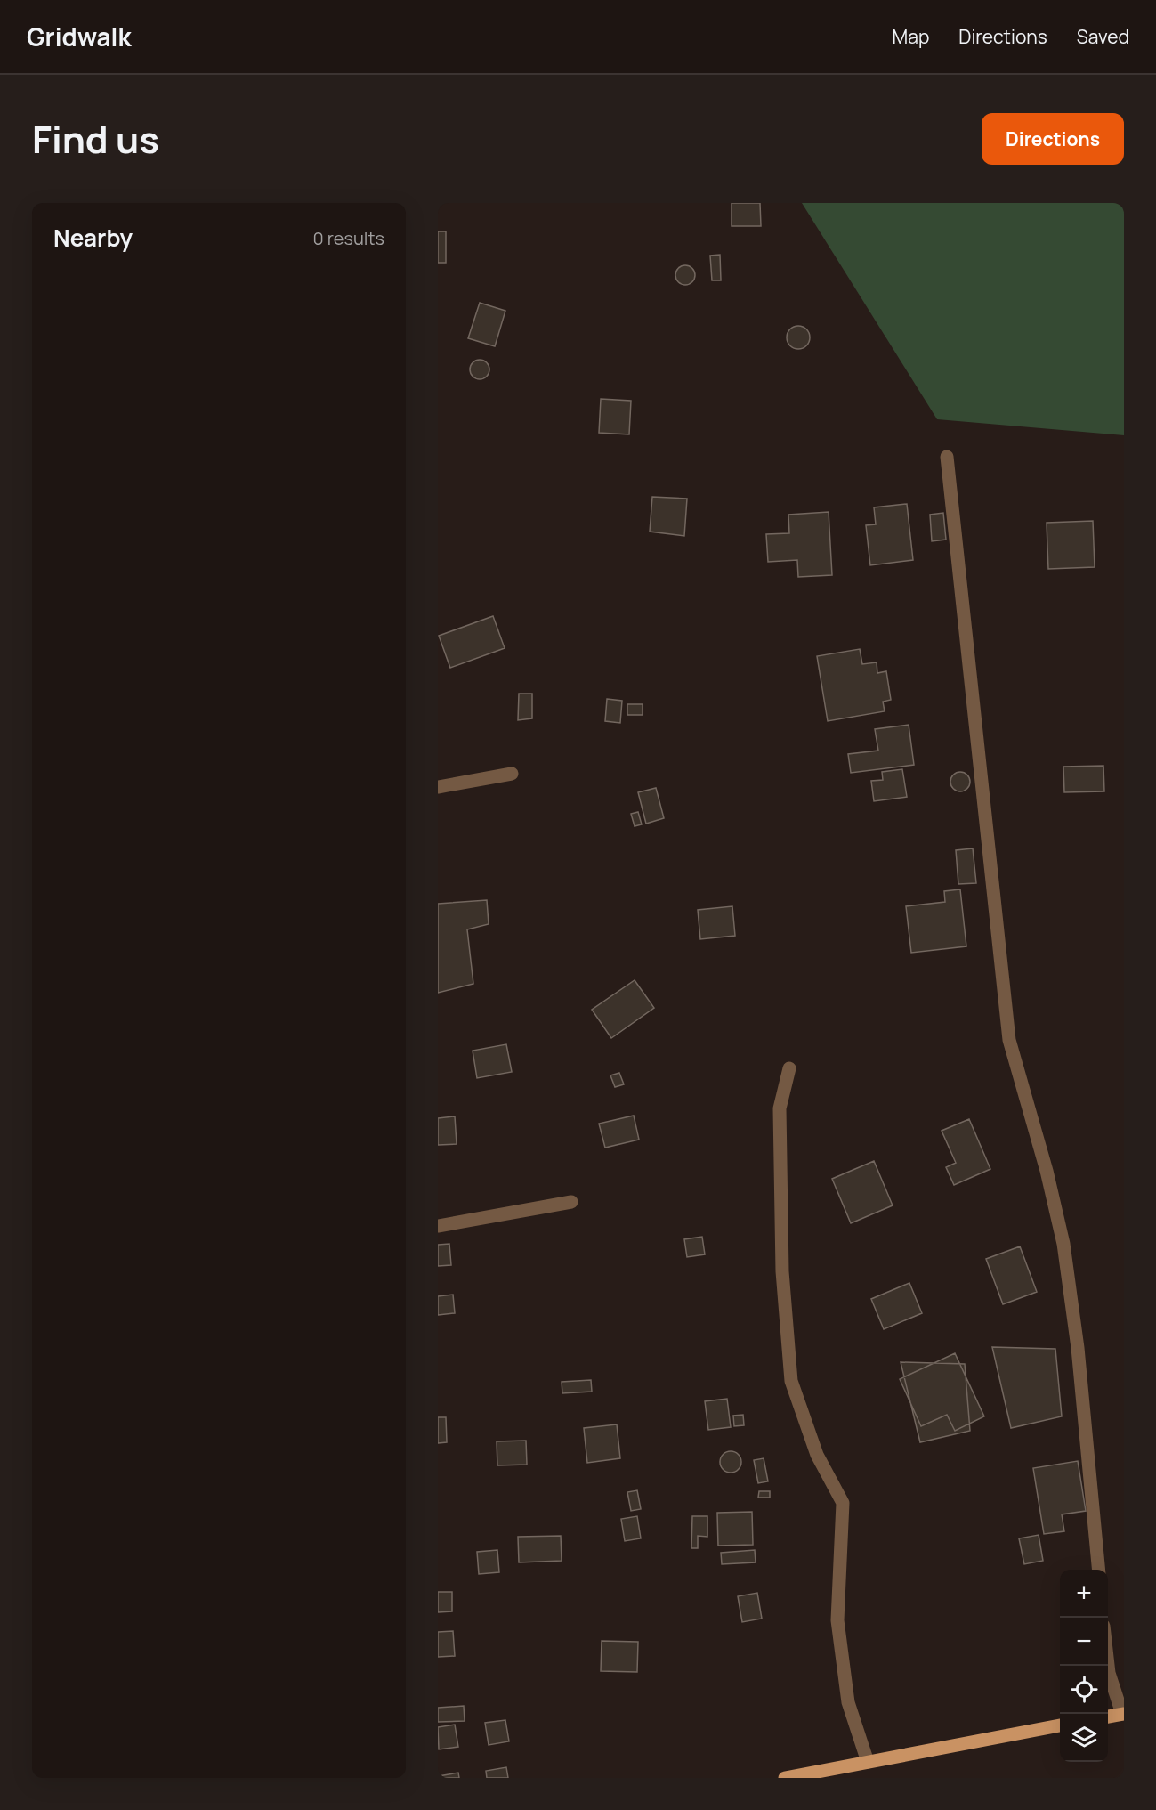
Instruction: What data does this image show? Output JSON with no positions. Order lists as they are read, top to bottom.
{
  "page": {
    "header": "Gridwalk",
    "nav": ["Map", "Directions", "Saved"],
    "title": "Find us",
    "buttons": "Directions",
    "heading": ["Nearby", "0 results"],
    "map_buttons": ["+", "−"]
  }
}
